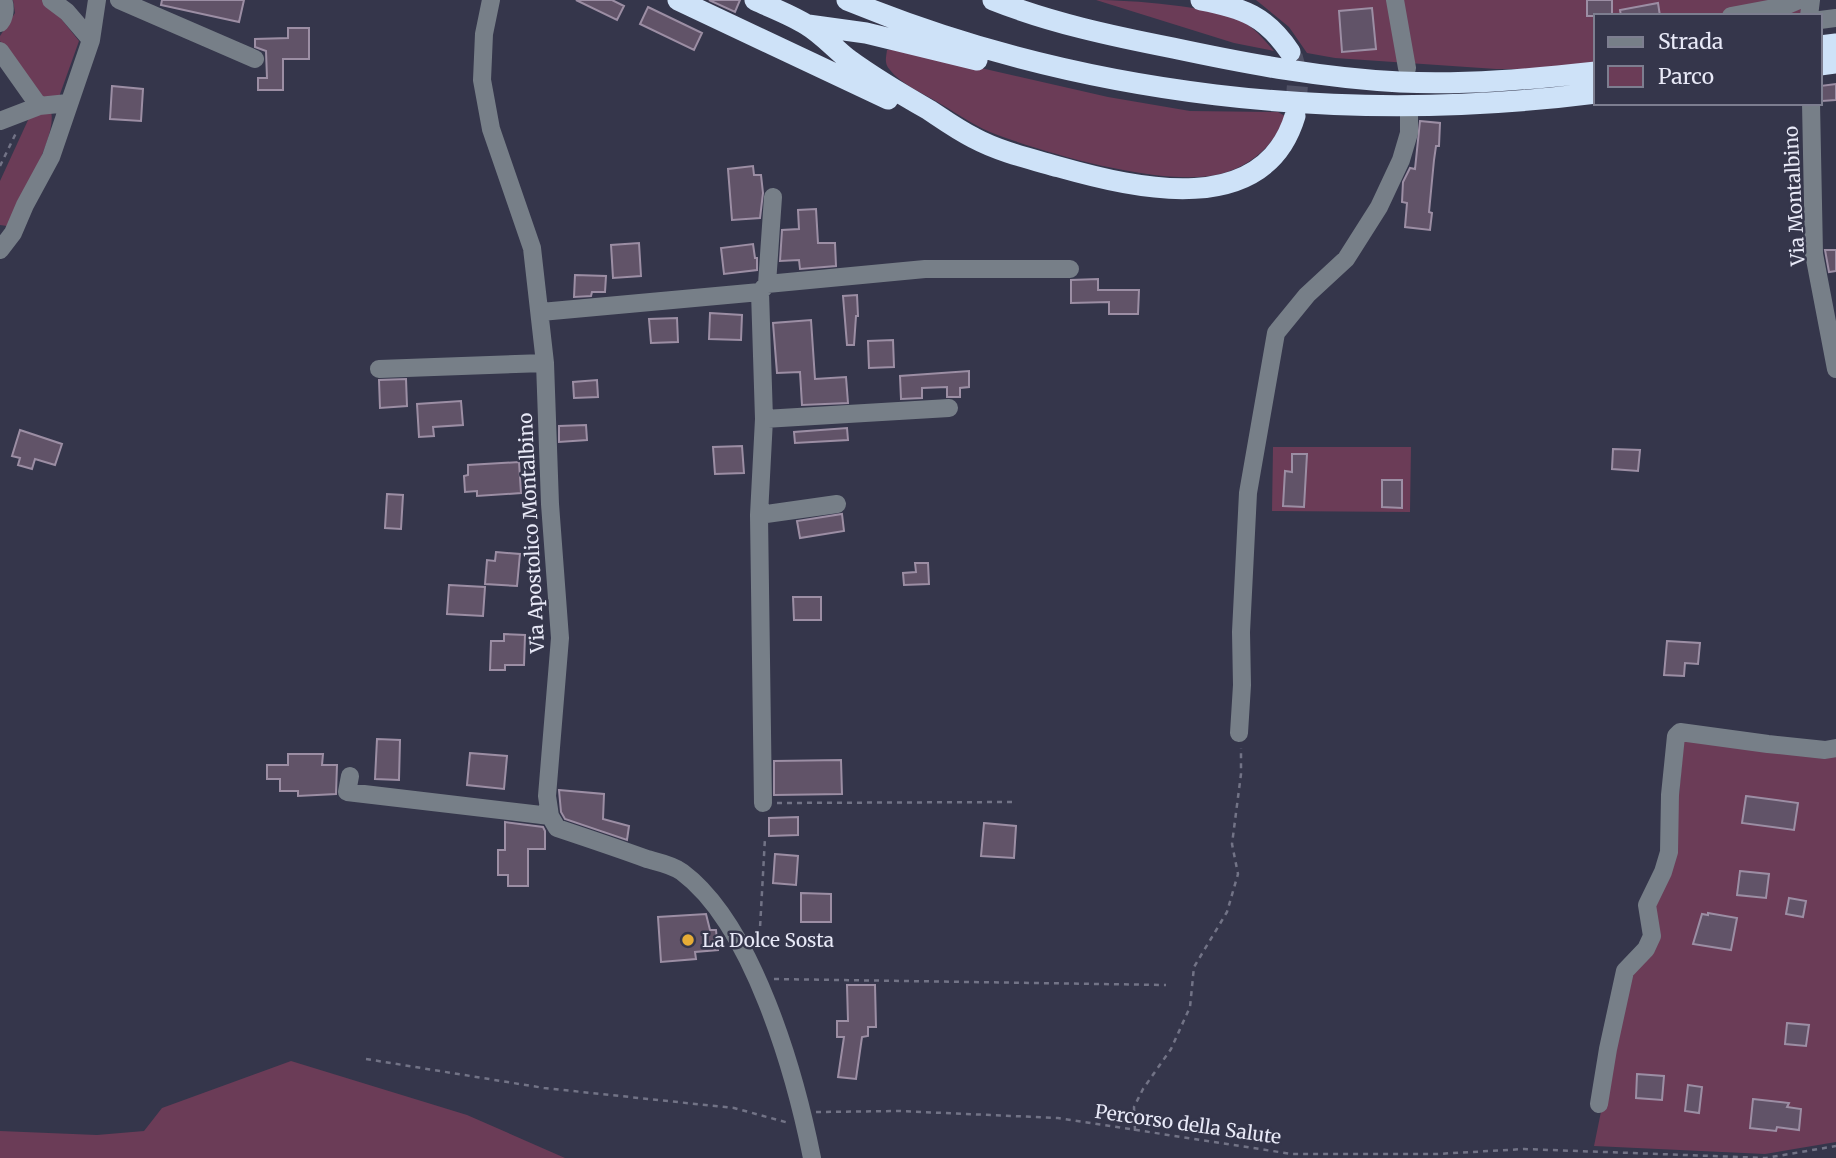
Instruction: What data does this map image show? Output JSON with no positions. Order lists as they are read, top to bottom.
{
  "streets": {
    "street": ["Via Montalbino", "Via Apostolico Montalbino"],
    "path": ["Percorso della Salute"]
  },
  "places": ["La Dolce Sosta"],
  "legend": ["Strada", "Parco"]
}
